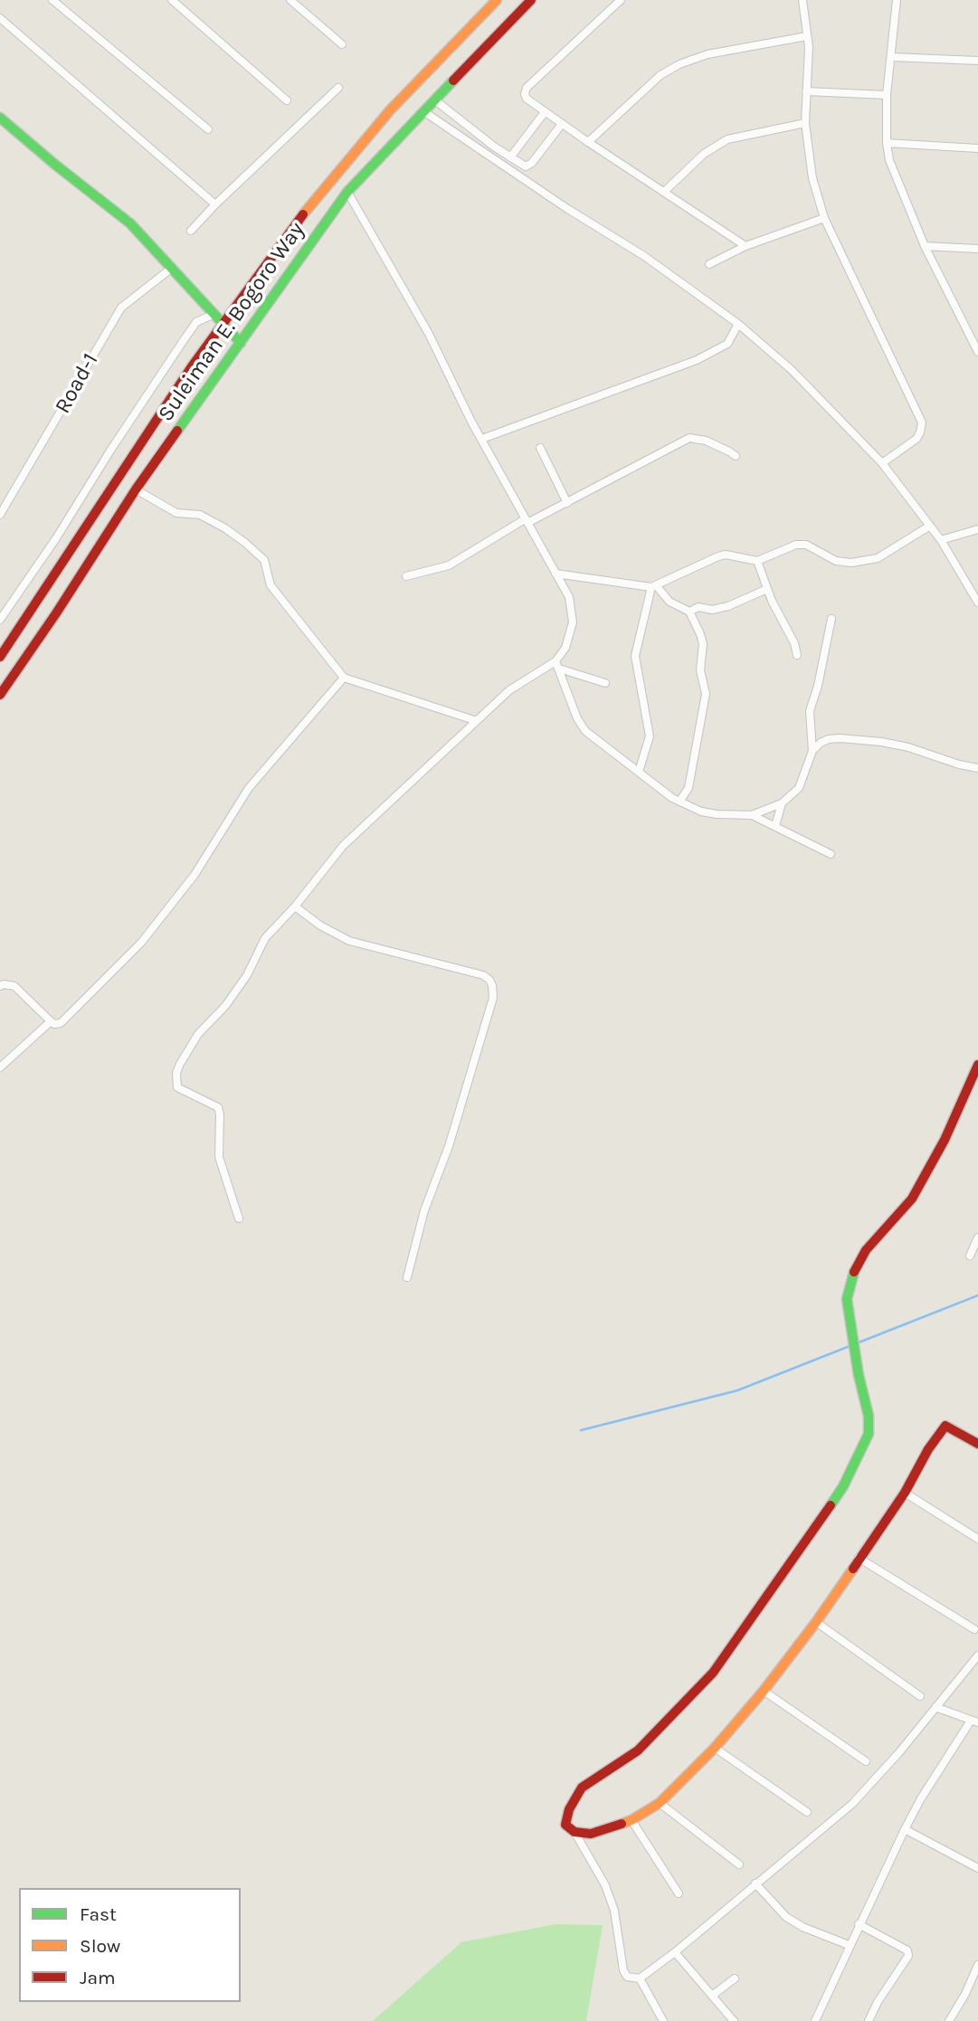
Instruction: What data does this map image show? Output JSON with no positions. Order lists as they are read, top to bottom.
{
  "streets": {
    "street": ["Suleiman E. Bogoro Way", "Road-1"]
  },
  "legend": ["Fast", "Slow", "Jam"]
}
